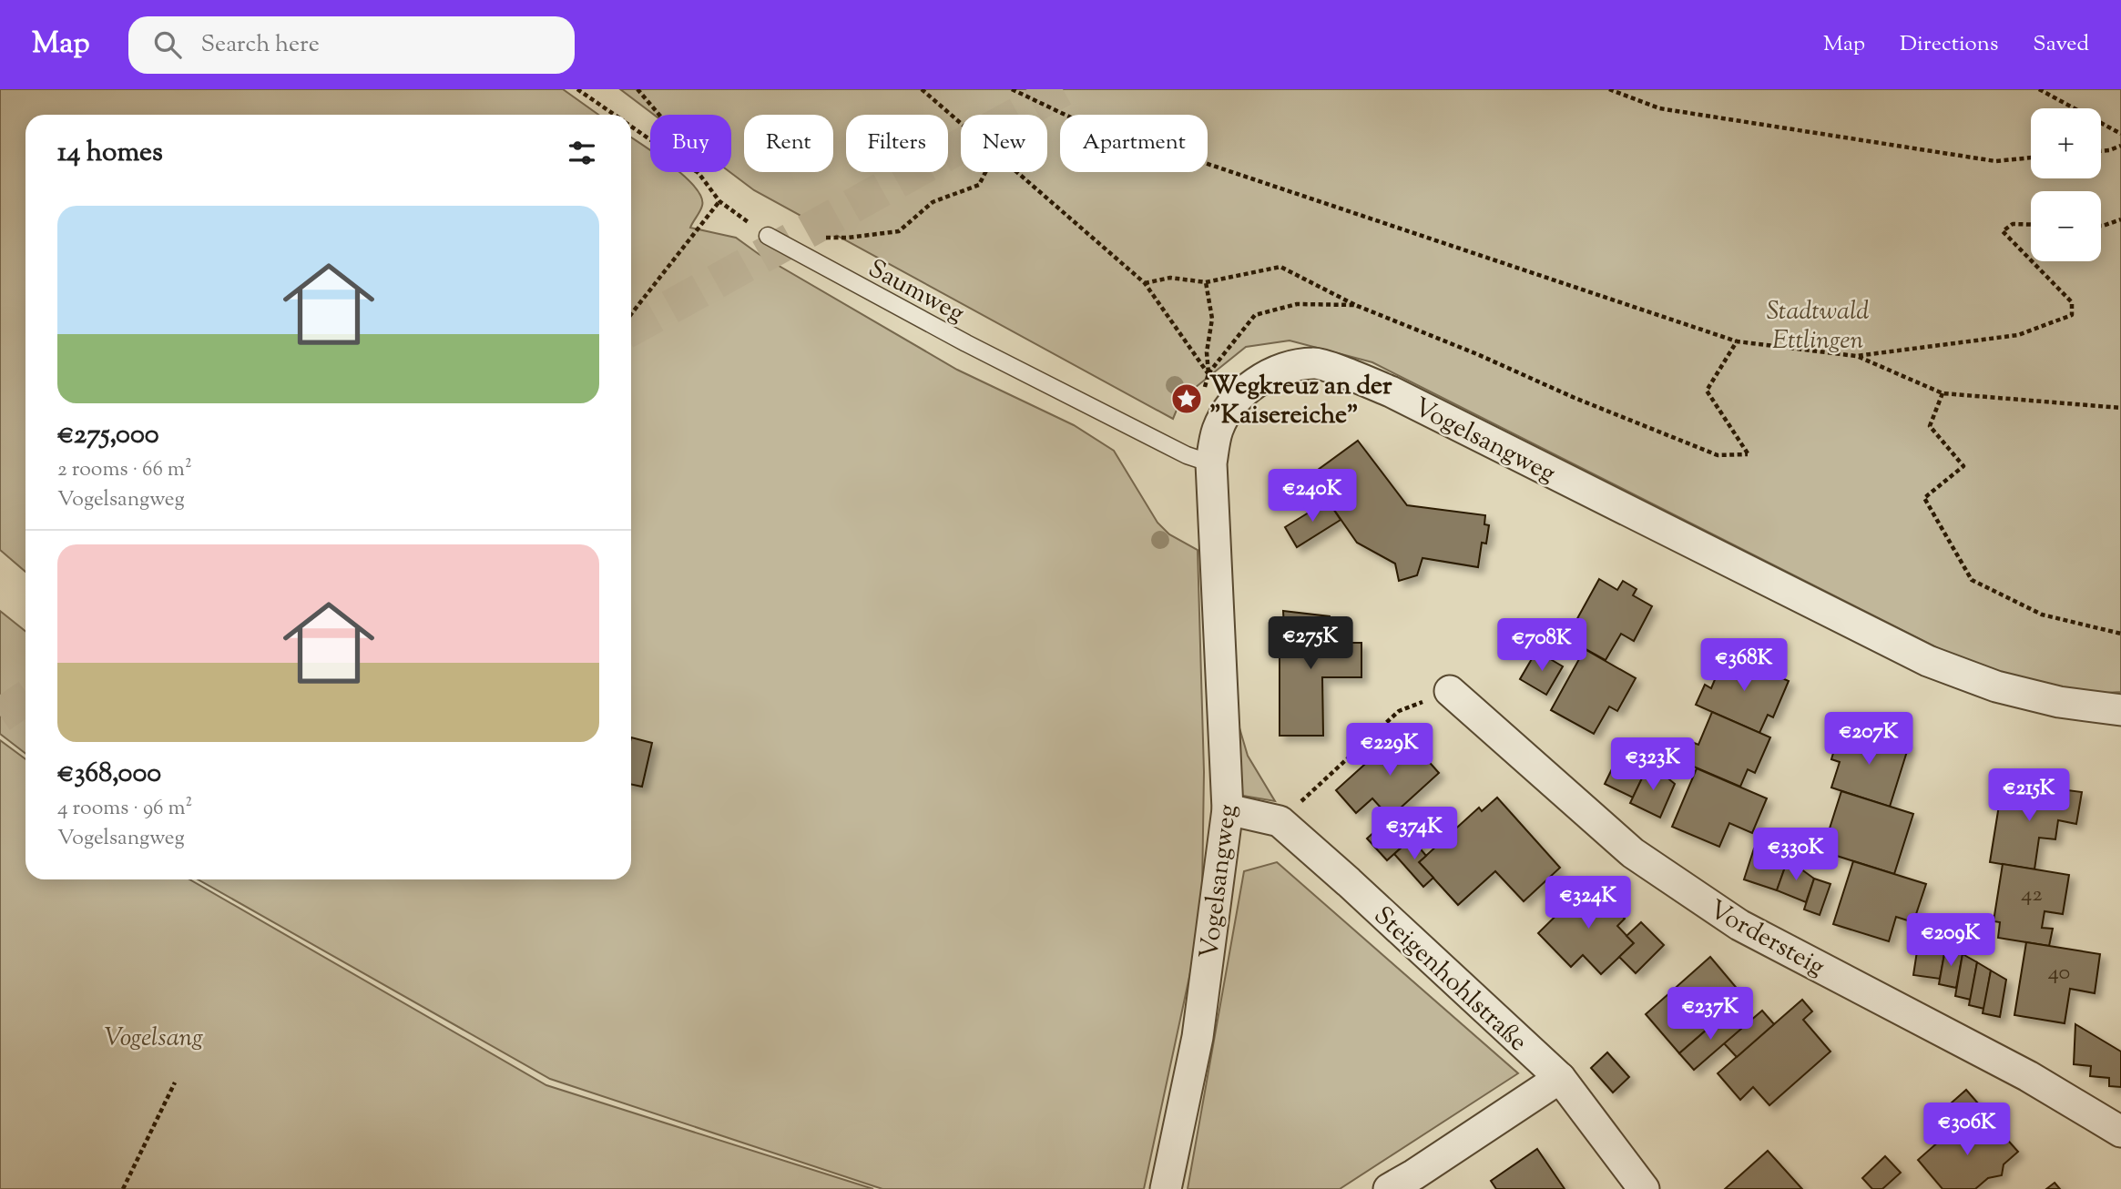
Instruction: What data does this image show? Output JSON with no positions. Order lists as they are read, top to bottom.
{
  "streets": {
    "street": ["Vogelsangweg", "Vordersteig", "Steigenhohlstraße"],
    "lane": ["Saumweg"]
  },
  "crossings": [
    ["Saumweg", "Vogelsangweg"],
    ["Vogelsangweg", "Steigenhohlstraße"]
  ],
  "parks": ["Stadtwald Ettlingen", "Vogelsang"],
  "places": {
    "place": ["Wegkreuz an der \"Kaisereiche\""]
  },
  "house_numbers": ["42", "40"],
  "page": {
    "header": "Map",
    "search": "Search here",
    "nav": ["Map", "Directions", "Saved"],
    "map_buttons": ["+", "−"],
    "chip": [
      "Buy",
      "Rent",
      "Filters",
      "New",
      "Apartment"
    ],
    "heading": "14 homes",
    "list": [
      {
        "name": "€275,000",
        "note": "2 rooms · 66 m² · Vogelsangweg"
      },
      {
        "name": "€368,000",
        "note": "4 rooms · 96 m² · Vogelsangweg"
      }
    ],
    "price": [
      "€240K",
      "€275K",
      "€708K",
      "€368K",
      "€207K",
      "€229K",
      "€323K",
      "€215K",
      "€374K",
      "€330K",
      "€324K",
      "€209K",
      "€237K",
      "€306K"
    ]
  }
}
